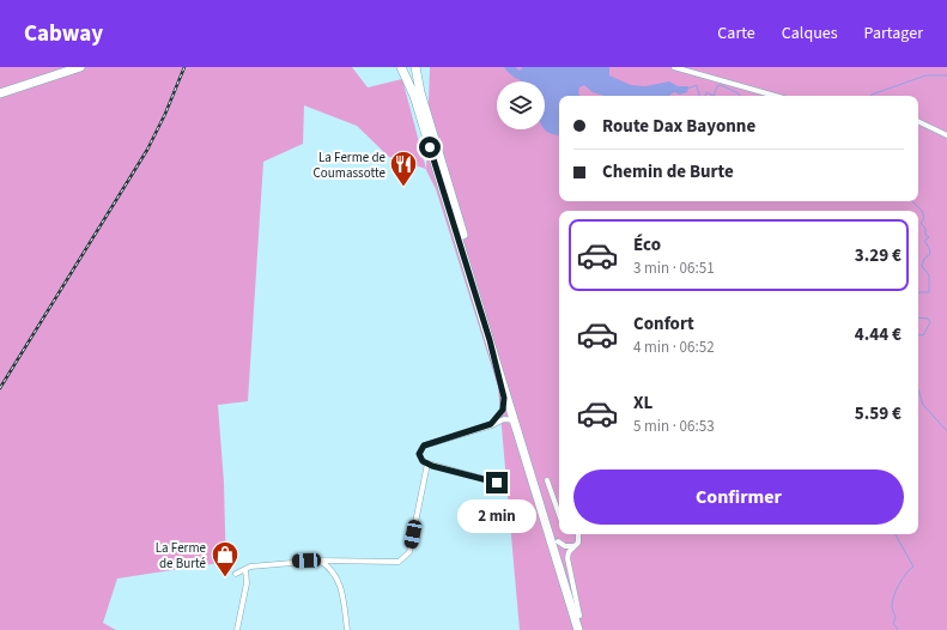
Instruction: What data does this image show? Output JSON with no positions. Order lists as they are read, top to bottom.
{
  "places": {
    "restaurant": ["La Ferme de Coumassotte"],
    "shop": ["La Ferme de Burté"]
  },
  "page": {
    "header": "Cabway",
    "nav": ["Carte", "Calques", "Partager"],
    "banner": ["Route Dax Bayonne", "Chemin de Burte"],
    "list": [
      {
        "name": "Éco",
        "note": "3 min · 06:51",
        "value": "3.29 €"
      },
      {
        "name": "Confort",
        "note": "4 min · 06:52",
        "value": "4.44 €"
      },
      {
        "name": "XL",
        "note": "5 min · 06:53",
        "value": "5.59 €"
      }
    ],
    "buttons": "Confirmer",
    "bubble": "2 min"
  }
}
